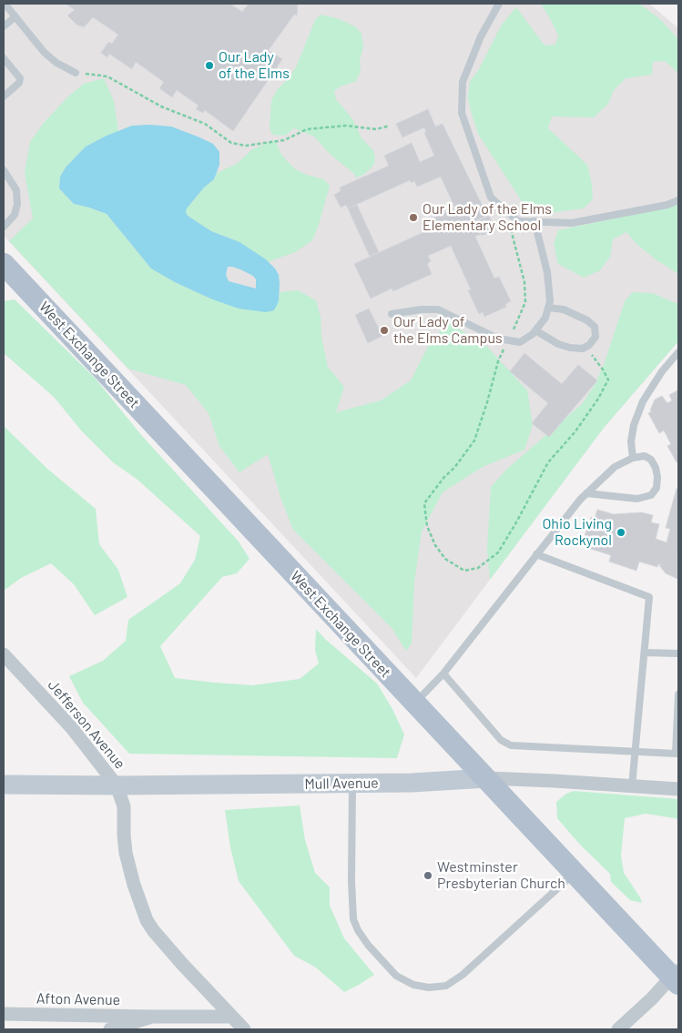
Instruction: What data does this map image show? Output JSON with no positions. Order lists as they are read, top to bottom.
{
  "streets": {
    "main road": ["West Exchange Street"],
    "street": ["Jefferson Avenue", "Mull Avenue", "Afton Avenue"]
  },
  "crossings": [
    ["West Exchange Street", "Mull Avenue"],
    ["Jefferson Avenue", "Mull Avenue"],
    ["Jefferson Avenue", "Afton Avenue"]
  ],
  "places": [
    "Our Lady of the Elms",
    "Our Lady of the Elms Elementary School",
    "Our Lady of the Elms Campus",
    "Ohio Living Rockynol",
    "Westminster Presbyterian Church"
  ]
}
